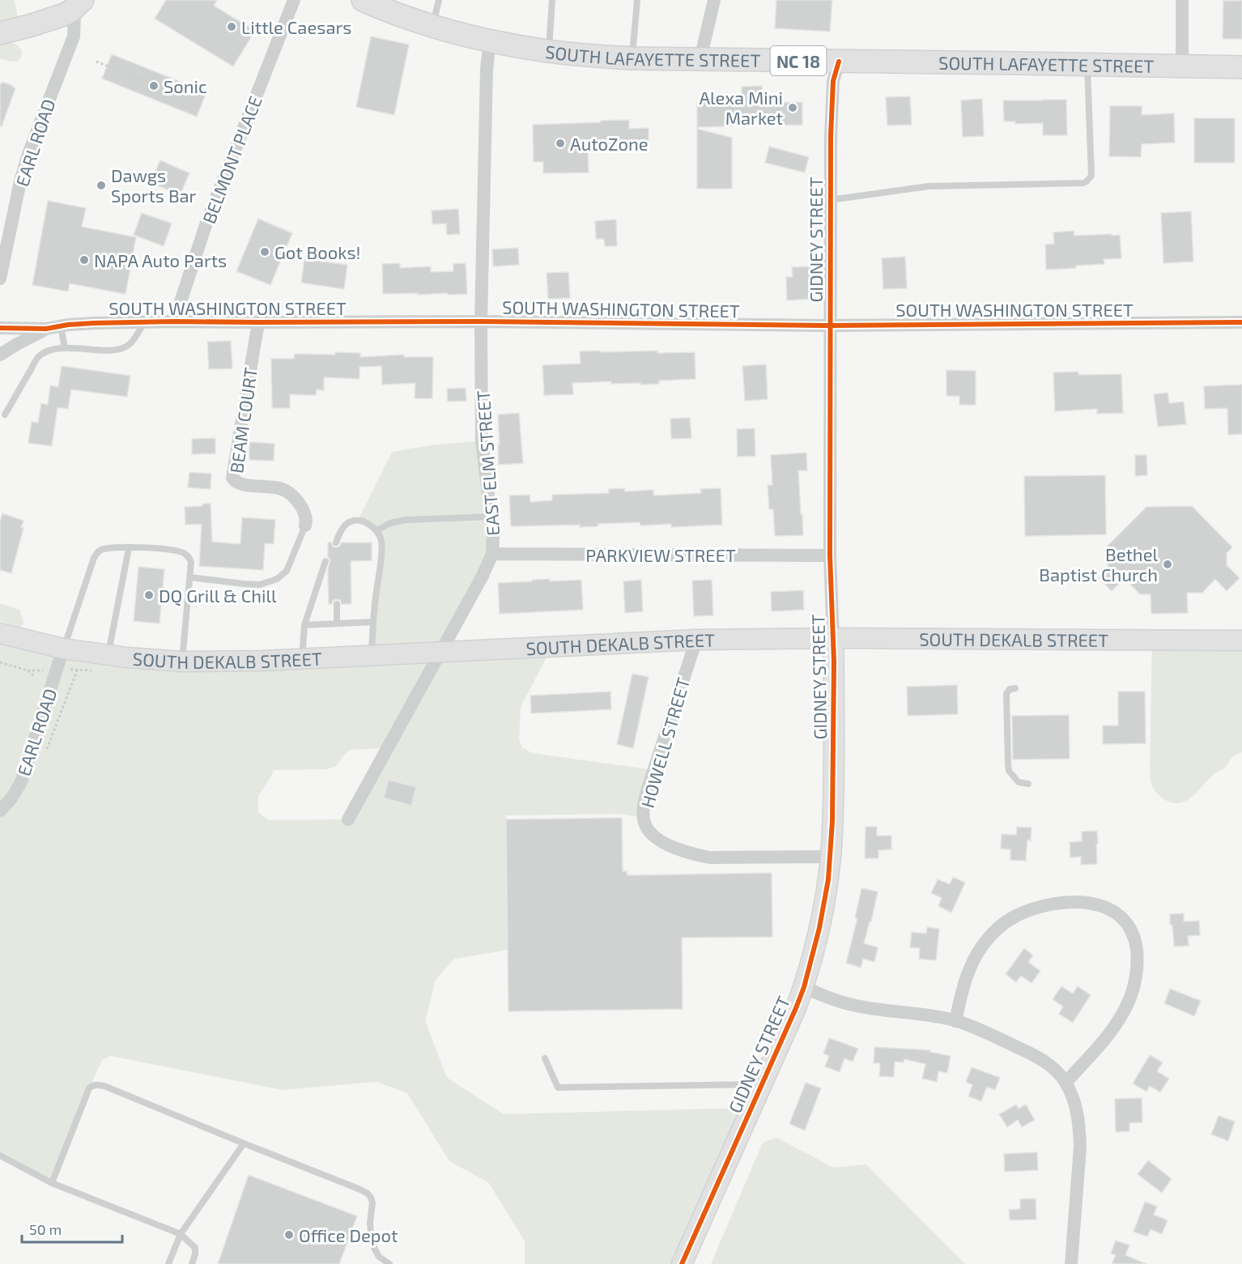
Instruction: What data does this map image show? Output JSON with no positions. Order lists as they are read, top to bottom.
{
  "streets": {
    "main road": [
      "SOUTH LAFAYETTE STREET",
      "NC 18",
      "GIDNEY STREET",
      "SOUTH DEKALB STREET"
    ],
    "street": [
      "EARL ROAD",
      "BELMONT PLACE",
      "SOUTH WASHINGTON STREET",
      "BEAM COURT",
      "EAST ELM STREET",
      "PARKVIEW STREET",
      "HOWELL STREET"
    ]
  },
  "crossings": [
    ["SOUTH LAFAYETTE STREET", "GIDNEY STREET"],
    ["SOUTH LAFAYETTE STREET", "EAST ELM STREET"],
    ["EARL ROAD", "SOUTH DEKALB STREET"],
    ["BELMONT PLACE", "SOUTH WASHINGTON STREET"],
    ["GIDNEY STREET", "SOUTH WASHINGTON STREET"],
    ["GIDNEY STREET", "PARKVIEW STREET"],
    ["GIDNEY STREET", "SOUTH DEKALB STREET"],
    ["GIDNEY STREET", "HOWELL STREET"],
    ["SOUTH WASHINGTON STREET", "BEAM COURT"],
    ["SOUTH WASHINGTON STREET", "EAST ELM STREET"],
    ["EAST ELM STREET", "PARKVIEW STREET"],
    ["EAST ELM STREET", "SOUTH DEKALB STREET"],
    ["SOUTH DEKALB STREET", "HOWELL STREET"]
  ],
  "places": [
    "Little Caesars",
    "Sonic",
    "Alexa Mini Market",
    "AutoZone",
    "Dawgs Sports Bar",
    "Got Books!",
    "NAPA Auto Parts",
    "Bethel Baptist Church",
    "DQ Grill & Chill",
    "Office Depot"
  ],
  "scale_bar": "50 m"
}
